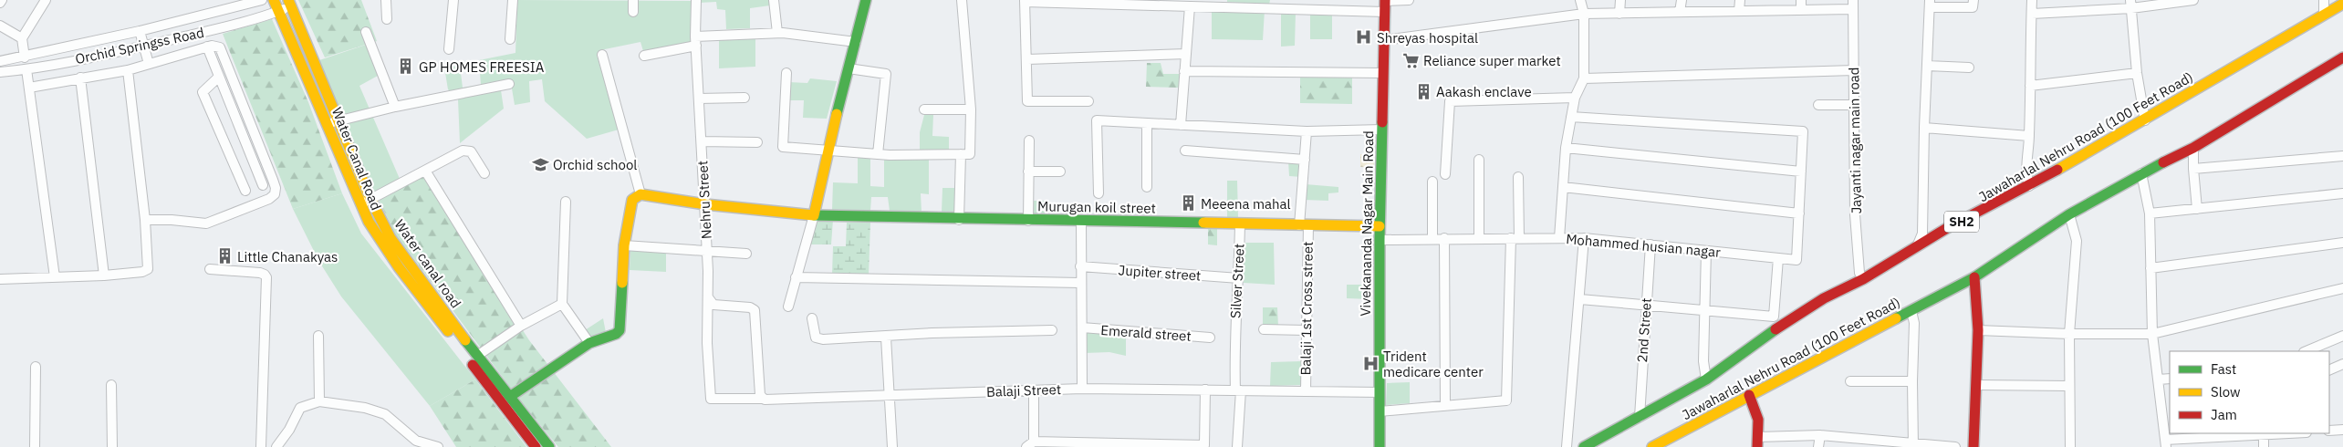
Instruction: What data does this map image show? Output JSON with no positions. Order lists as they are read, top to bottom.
{
  "streets": {
    "main road": [
      "Jawaharlal Nehru Road (100 Feet Road)",
      "Water Canal Road",
      "Murugan koil street",
      "SH2",
      "Vivekananda Nagar Main Road",
      "Water canal road"
    ],
    "street": [
      "Orchid Springss Road",
      "Jayanti nagar main road",
      "Nehru Street",
      "Mohammed husian nagar",
      "Jupiter street",
      "Silver Street",
      "Balaji 1st Cross street",
      "2nd Street",
      "Emerald street",
      "Balaji Street"
    ]
  },
  "crossings": [
    ["Orchid Springss Road", "Water canal road"],
    ["Jawaharlal Nehru Road (100 Feet Road)", "Jayanti nagar main road"],
    ["Jawaharlal Nehru Road (100 Feet Road)", "2nd Street"],
    ["Water Canal Road", "Water canal road"],
    ["Nehru Street", "Murugan koil street"],
    ["Nehru Street", "Balaji Street"],
    ["Murugan koil street", "Vivekananda Nagar Main Road"],
    ["Murugan koil street", "Silver Street"],
    ["Murugan koil street", "Balaji 1st Cross street"],
    ["Vivekananda Nagar Main Road", "Mohammed husian nagar"],
    ["Vivekananda Nagar Main Road", "Balaji Street"],
    ["Mohammed husian nagar", "2nd Street"],
    ["Jupiter street", "Silver Street"],
    ["Silver Street", "Balaji Street"],
    ["Balaji 1st Cross street", "Balaji Street"]
  ],
  "places": {
    "hospital": ["Shreyas hospital", "Trident medicare center"],
    "supermarket": ["Reliance super market"],
    "building": [
      "GP HOMES FREESIA",
      "Aakash enclave",
      "Meeena mahal",
      "Little Chanakyas"
    ],
    "school or university": ["Orchid school"]
  },
  "legend": ["Fast", "Slow", "Jam"]
}
